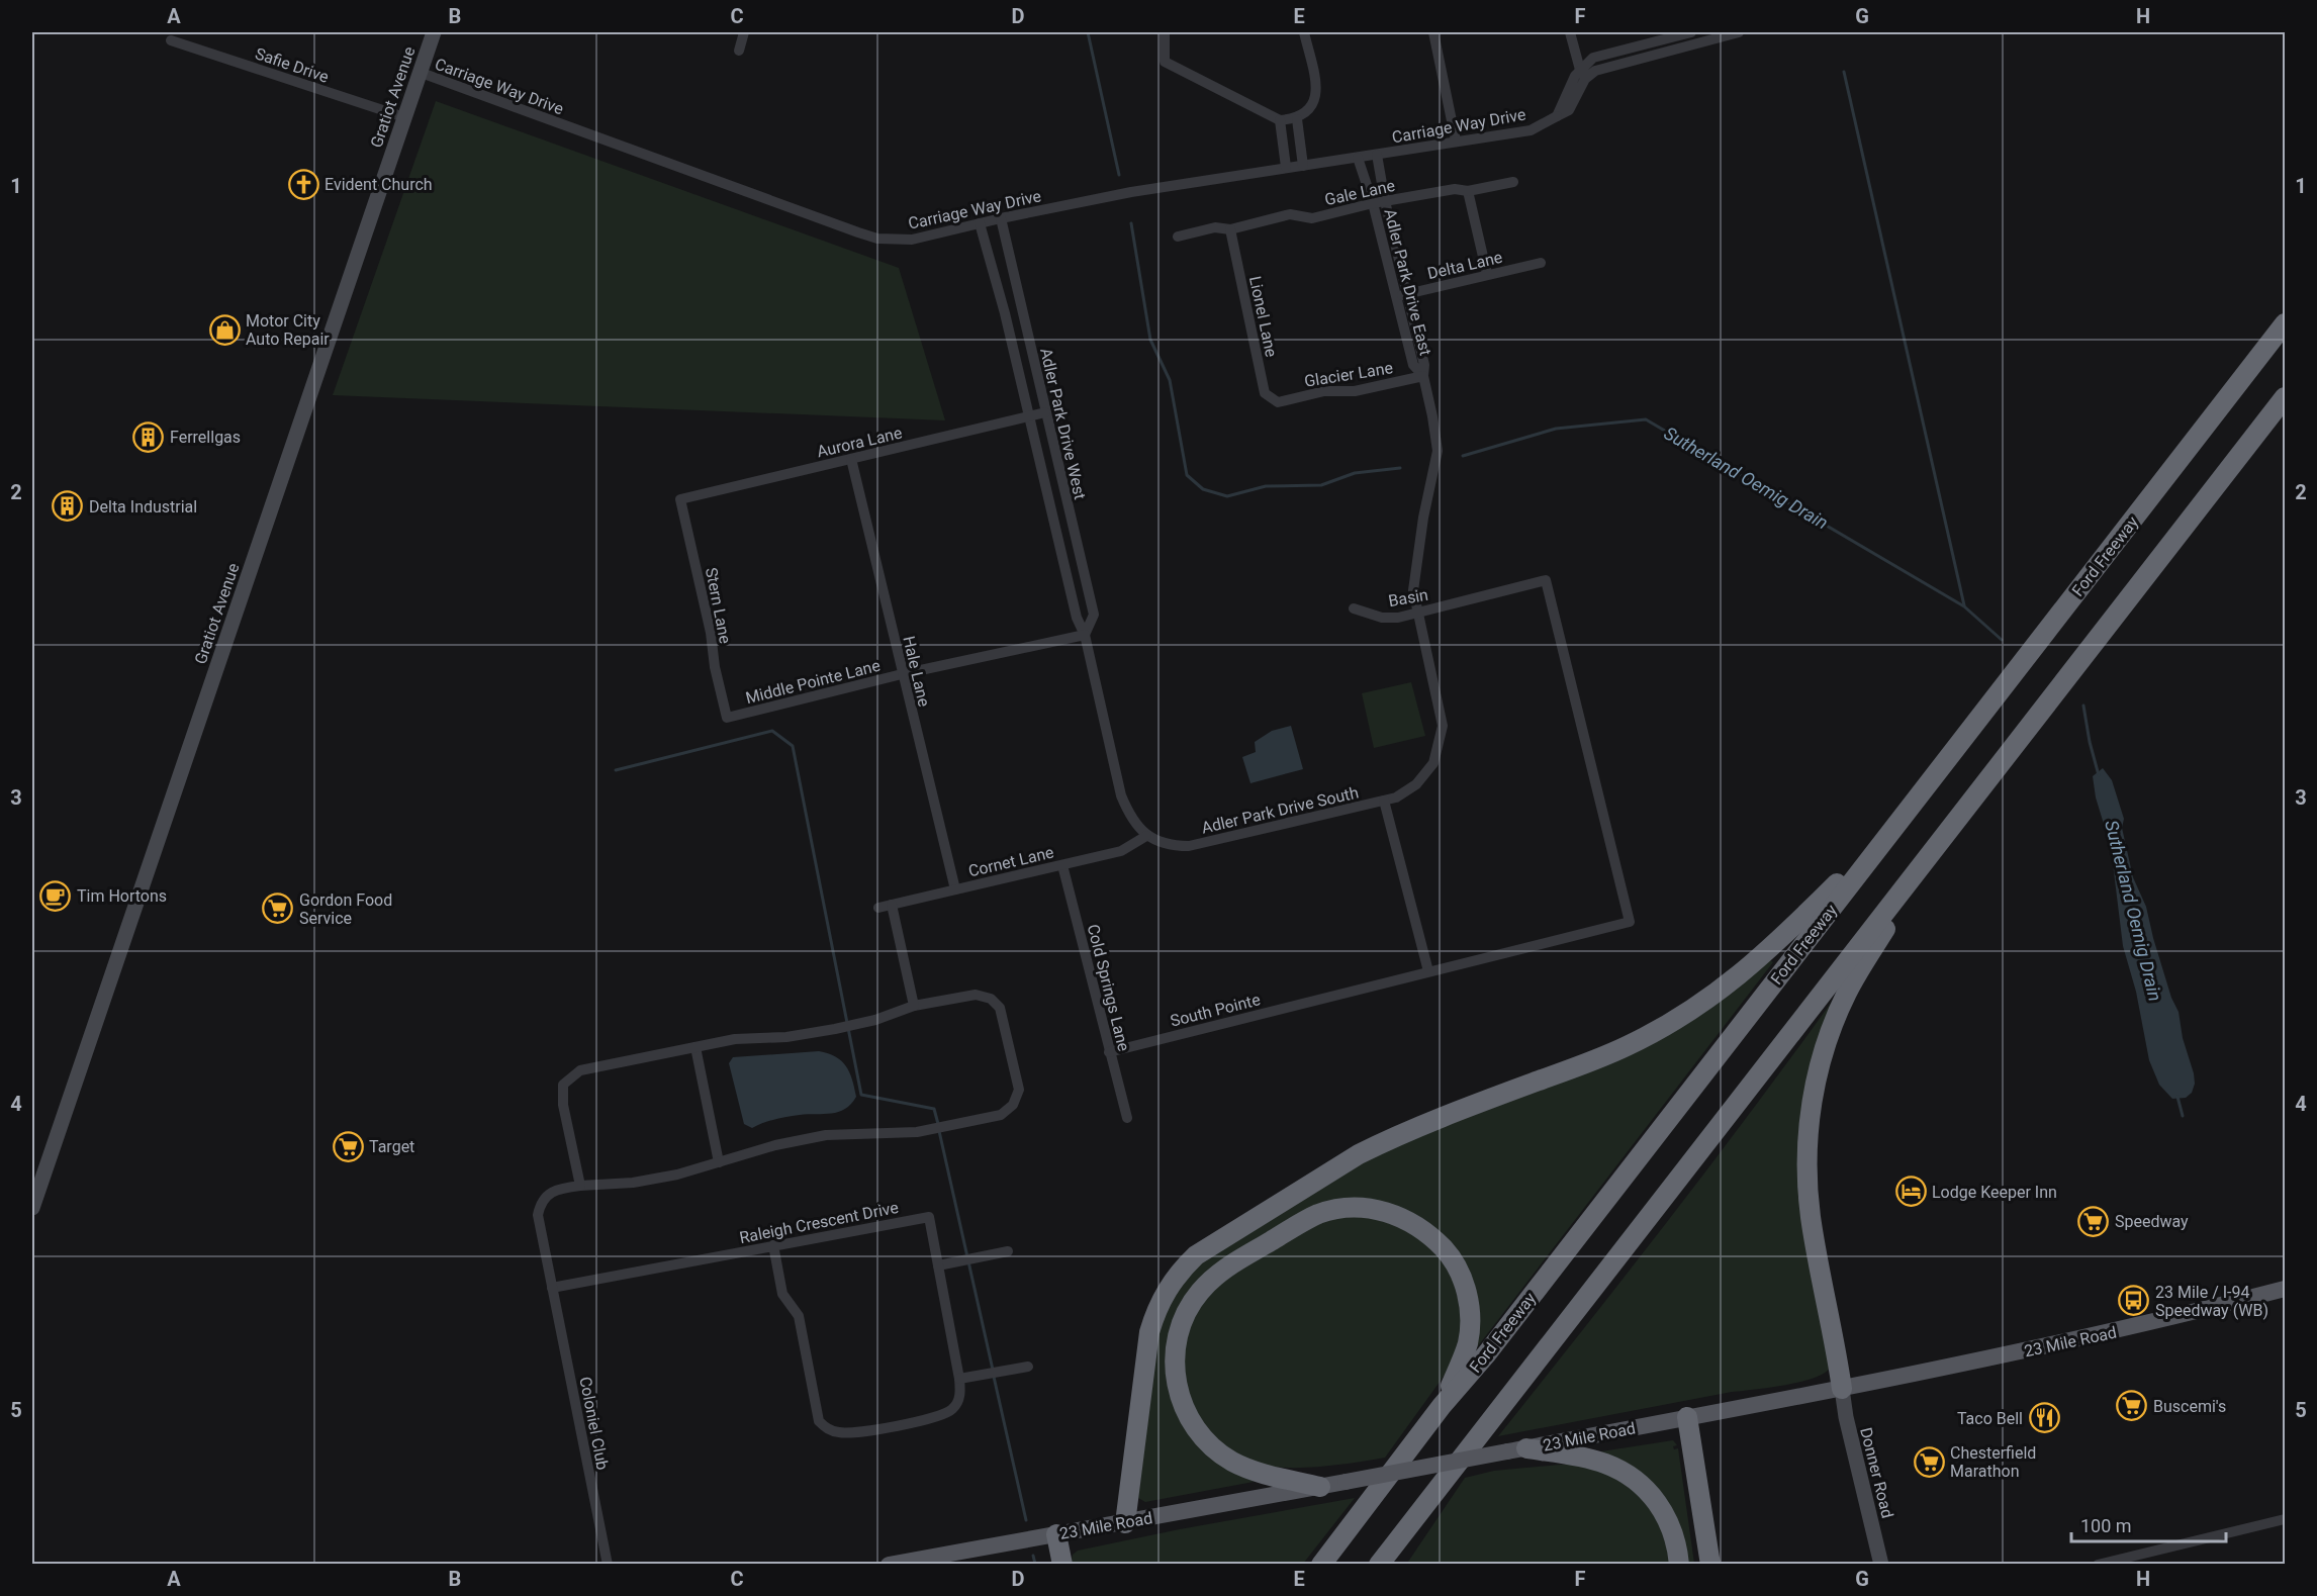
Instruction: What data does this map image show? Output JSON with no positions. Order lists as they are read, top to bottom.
{
  "streets": {
    "highway": ["Ford Freeway"],
    "main road": ["Gratiot Avenue", "23 Mile Road", "Donner Road"],
    "street": [
      "Safie Drive",
      "Carriage Way Drive",
      "Gale Lane",
      "Delta Lane",
      "Adler Park Drive East",
      "Lionel Lane",
      "Glacier Lane",
      "Adler Park Drive West",
      "Aurora Lane",
      "Basin",
      "Stern Lane",
      "Hale Lane",
      "Middle Pointe Lane",
      "Adler Park Drive South",
      "Cornet Lane",
      "Cold Springs Lane",
      "South Pointe",
      "Raleigh Crescent Drive",
      "Coloniel Club"
    ]
  },
  "crossings": [
    ["Safie Drive", "Gratiot Avenue"],
    ["Carriage Way Drive", "Gratiot Avenue"],
    ["Carriage Way Drive", "Adler Park Drive East"],
    ["Carriage Way Drive", "Adler Park Drive West"],
    ["Gale Lane", "Adler Park Drive East"],
    ["Gale Lane", "Lionel Lane"],
    ["Delta Lane", "Adler Park Drive East"],
    ["Adler Park Drive East", "Glacier Lane"],
    ["Adler Park Drive East", "Basin"],
    ["Adler Park Drive East", "Adler Park Drive South"],
    ["Lionel Lane", "Glacier Lane"],
    ["Adler Park Drive West", "Aurora Lane"],
    ["Adler Park Drive West", "Middle Pointe Lane"],
    ["Adler Park Drive West", "Adler Park Drive South"],
    ["Adler Park Drive West", "Cornet Lane"],
    ["Aurora Lane", "Stern Lane"],
    ["Aurora Lane", "Hale Lane"],
    ["Basin", "South Pointe"],
    ["Stern Lane", "Middle Pointe Lane"],
    ["Hale Lane", "Middle Pointe Lane"],
    ["Hale Lane", "Cornet Lane"],
    ["Adler Park Drive South", "Cornet Lane"],
    ["Cornet Lane", "Cold Springs Lane"],
    ["Cold Springs Lane", "South Pointe"],
    ["Raleigh Crescent Drive", "Coloniel Club"],
    ["23 Mile Road", "Donner Road"]
  ],
  "water": ["Sutherland Oemig Drain"],
  "places": {
    "church": ["Evident Church"],
    "shop": ["Motor City Auto Repair"],
    "building": ["Ferrellgas", "Delta Industrial"],
    "cafe": ["Tim Hortons"],
    "supermarket": [
      "Gordon Food Service",
      "Target",
      "Speedway",
      "Buscemi's",
      "Chesterfield Marathon"
    ],
    "hotel": ["Lodge Keeper Inn"],
    "bus stop": ["23 Mile / I-94 Speedway (WB)"],
    "restaurant": ["Taco Bell"]
  },
  "scale_bar": "100 m",
  "grid": {
    "columns": [
      "A",
      "B",
      "C",
      "D",
      "E",
      "F",
      "G",
      "H"
    ],
    "rows": [
      "1",
      "2",
      "3",
      "4",
      "5"
    ]
  }
}
